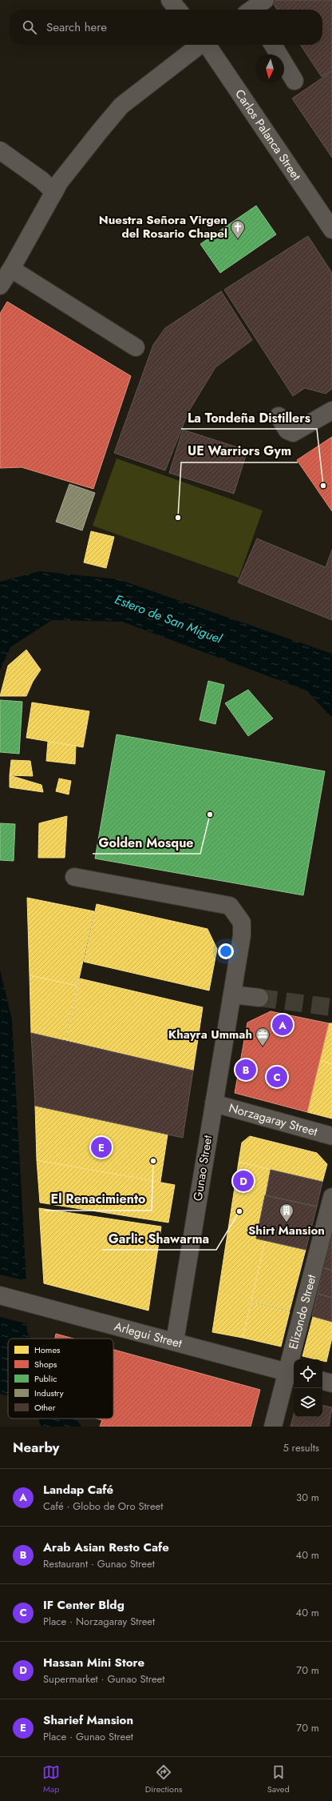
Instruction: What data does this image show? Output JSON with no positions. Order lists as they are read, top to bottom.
{
  "streets": {
    "street": [
      "Carlos Palanca Street",
      "Norzagaray Street",
      "Gunao Street",
      "Elizondo Street",
      "Arlegui Street"
    ]
  },
  "crossings": [
    ["Norzagaray Street", "Gunao Street"],
    ["Gunao Street", "Arlegui Street"],
    ["Elizondo Street", "Arlegui Street"]
  ],
  "water": ["Estero de San Miguel"],
  "places": {
    "church": ["Nuestra Señora Virgen del Rosario Chapel"],
    "other": [
      "La Tondeña Distillers",
      "UE Warriors Gym",
      "Golden Mosque",
      "El Renacimiento",
      "Garlic Shawarma"
    ],
    "office": ["Khayra Ummah"],
    "building": ["Shirt Mansion"]
  },
  "legend": [
    "Homes",
    "Shops",
    "Public",
    "Industry",
    "Other"
  ],
  "north": "bottom",
  "page": {
    "search": "Search here",
    "pins": [
      "A",
      "B",
      "C",
      "E",
      "D"
    ],
    "heading": ["Nearby", "5 results"],
    "list": [
      {
        "mark": "A",
        "name": "Landap Café",
        "note": "Café · Globo de Oro Street",
        "value": "30 m"
      },
      {
        "mark": "B",
        "name": "Arab Asian Resto Cafe",
        "note": "Restaurant · Gunao Street",
        "value": "40 m"
      },
      {
        "mark": "C",
        "name": "IF Center Bldg",
        "note": "Place · Norzagaray Street",
        "value": "40 m"
      },
      {
        "mark": "D",
        "name": "Hassan Mini Store",
        "note": "Supermarket · Gunao Street",
        "value": "70 m"
      },
      {
        "mark": "E",
        "name": "Sharief Mansion",
        "note": "Place · Gunao Street",
        "value": "70 m"
      }
    ],
    "nav": ["Map", "Directions", "Saved"]
  }
}
